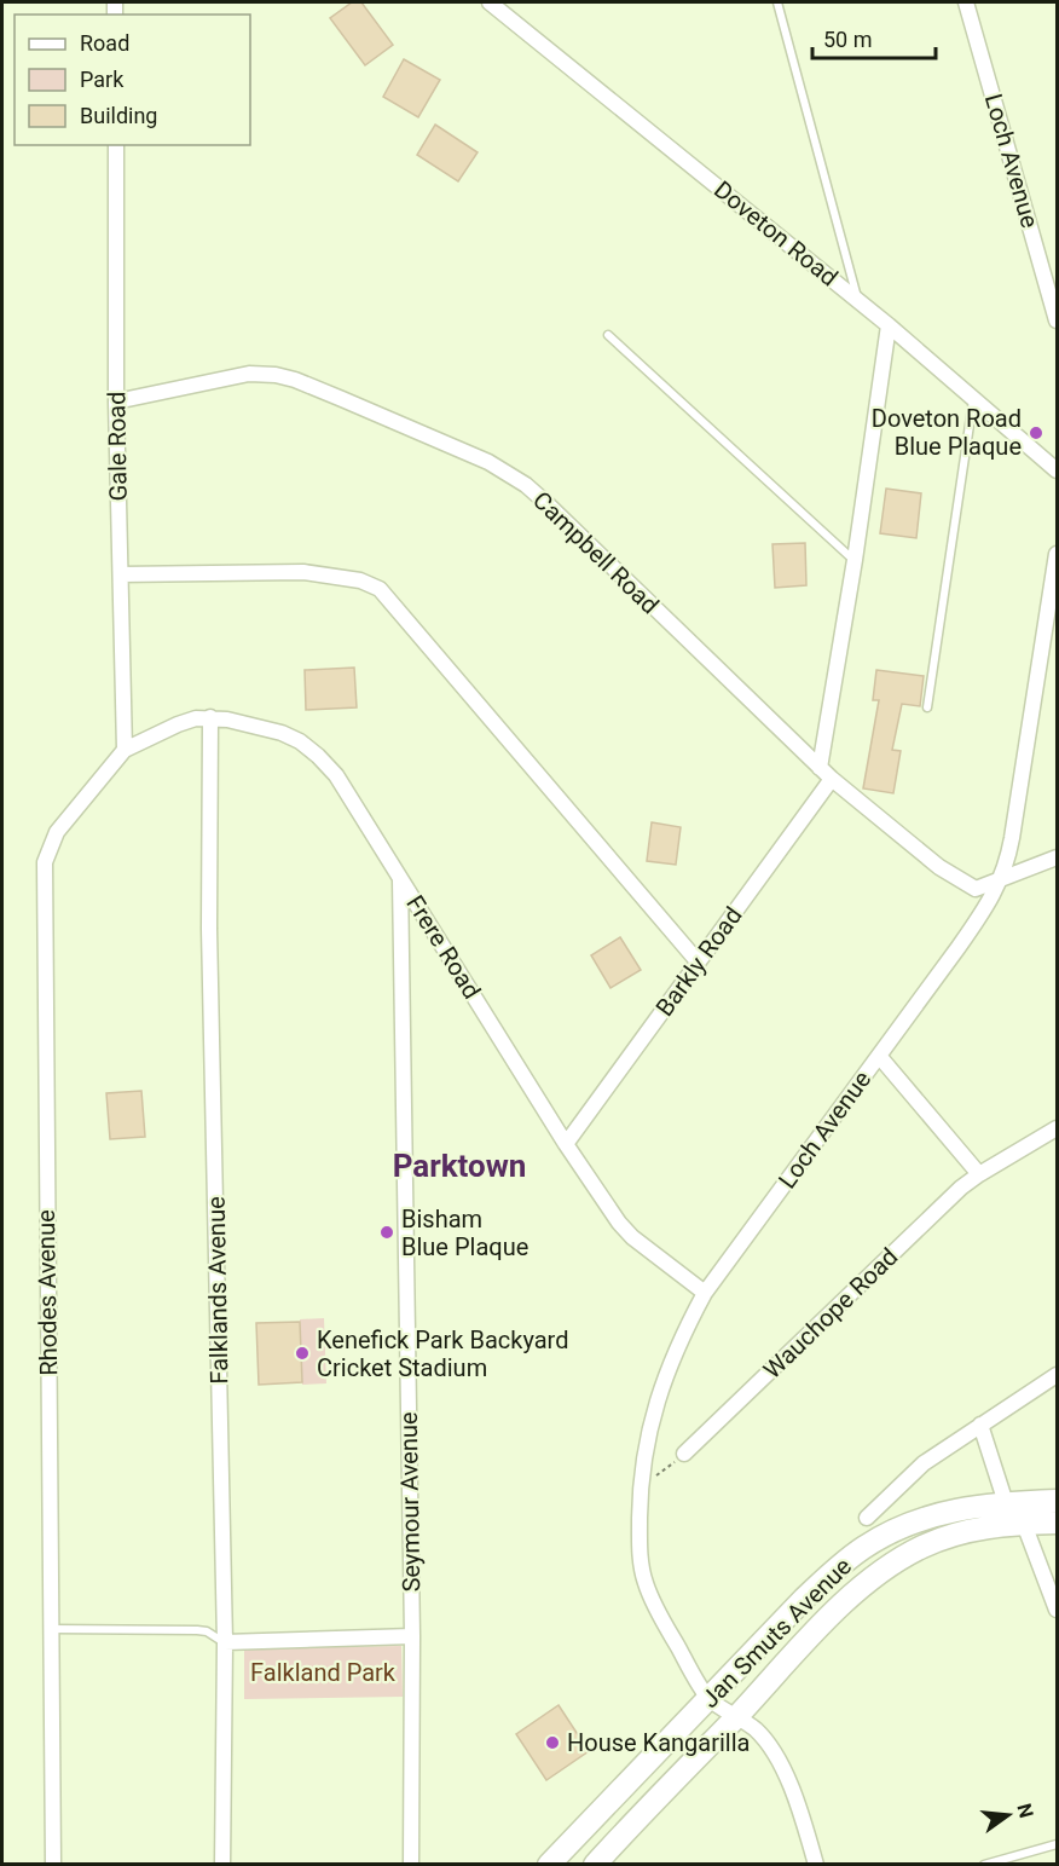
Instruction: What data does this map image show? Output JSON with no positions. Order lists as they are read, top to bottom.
{
  "streets": {
    "main road": ["Jan Smuts Avenue"],
    "street": [
      "Loch Avenue",
      "Doveton Road",
      "Gale Road",
      "Campbell Road",
      "Frere Road",
      "Barkly Road",
      "Falklands Avenue",
      "Rhodes Avenue",
      "Wauchope Road",
      "Seymour Avenue"
    ]
  },
  "crossings": [
    ["Loch Avenue", "Campbell Road"],
    ["Loch Avenue", "Frere Road"],
    ["Loch Avenue", "Jan Smuts Avenue"],
    ["Gale Road", "Campbell Road"],
    ["Gale Road", "Frere Road"],
    ["Gale Road", "Rhodes Avenue"],
    ["Campbell Road", "Barkly Road"],
    ["Frere Road", "Barkly Road"],
    ["Frere Road", "Falklands Avenue"],
    ["Frere Road", "Rhodes Avenue"],
    ["Frere Road", "Seymour Avenue"]
  ],
  "districts": ["Parktown"],
  "parks": ["Falkland Park"],
  "places": [
    "Doveton Road Blue Plaque",
    "Bisham Blue Plaque",
    "Kenefick Park Backyard Cricket Stadium",
    "House Kangarilla"
  ],
  "legend": ["Road", "Park", "Building"],
  "scale_bar": "50 m",
  "north": "right"
}
